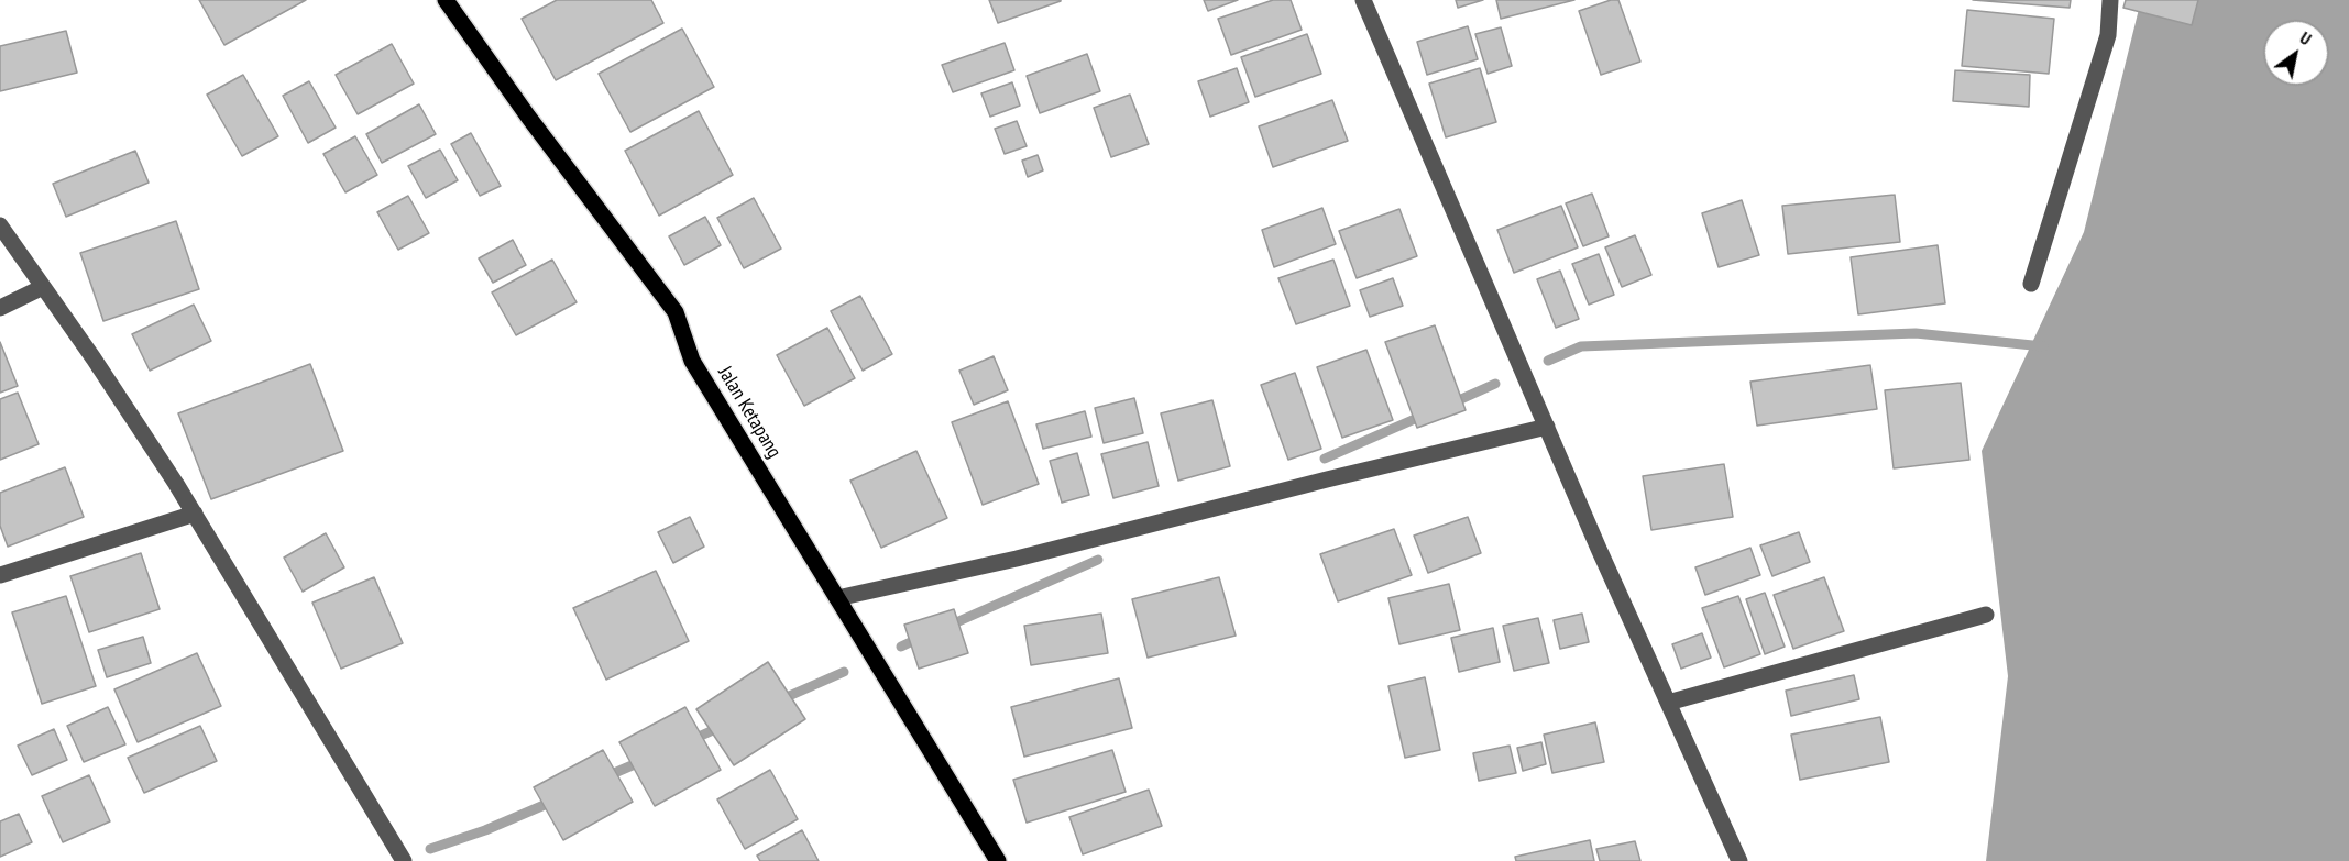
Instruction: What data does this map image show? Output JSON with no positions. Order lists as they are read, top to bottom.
{
  "streets": {
    "main road": ["Jalan Ketapang"]
  },
  "north": "top right"
}
